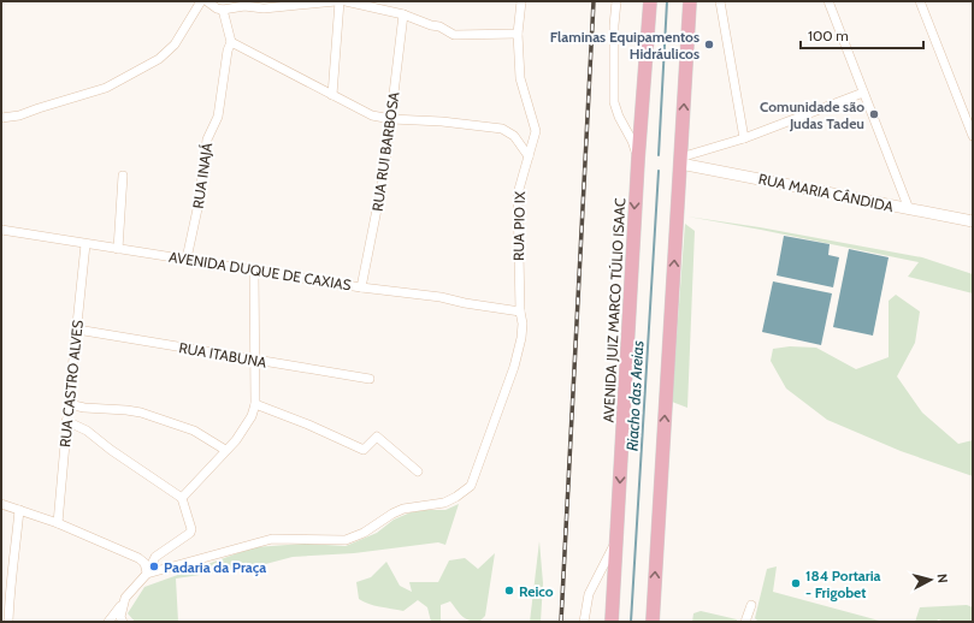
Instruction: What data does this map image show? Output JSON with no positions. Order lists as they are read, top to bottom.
{
  "streets": {
    "main road": ["AVENIDA JUIZ MARCO TÚLIO ISAAC"],
    "street": [
      "RUA RUI BARBOSA",
      "RUA INAJÁ",
      "RUA MARIA CÂNDIDA",
      "RUA PIO IX",
      "AVENIDA DUQUE DE CAXIAS",
      "RUA ITABUNA",
      "RUA CASTRO ALVES"
    ]
  },
  "crossings": [
    ["RUA RUI BARBOSA", "AVENIDA DUQUE DE CAXIAS"],
    ["RUA INAJÁ", "AVENIDA DUQUE DE CAXIAS"],
    ["RUA PIO IX", "AVENIDA DUQUE DE CAXIAS"],
    ["AVENIDA DUQUE DE CAXIAS", "RUA CASTRO ALVES"],
    ["RUA ITABUNA", "RUA CASTRO ALVES"]
  ],
  "water": ["Riacho das Areias"],
  "places": [
    "Flaminas Equipamentos Hidráulicos",
    "Comunidade são Judas Tadeu",
    "Padaria da Praça",
    "184 Portaria - Frigobet",
    "Reico"
  ],
  "scale_bar": "100 m",
  "north": "right"
}
